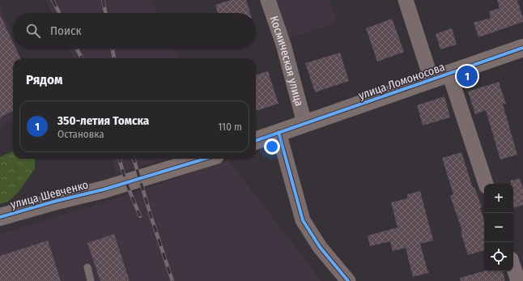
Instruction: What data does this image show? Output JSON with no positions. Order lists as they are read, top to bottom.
{
  "streets": {
    "street": ["Космическая улица", "улица Ломоносова", "улица Шевченко"]
  },
  "crossings": [
    ["Космическая улица", "улица Ломоносова"]
  ],
  "page": {
    "search": "Поиск",
    "heading": "Рядом",
    "pins": "1",
    "list": [
      {
        "mark": "1",
        "name": "350-летия Томска",
        "note": "Остановка",
        "value": "110 m"
      }
    ],
    "map_buttons": ["+", "−"]
  }
}
